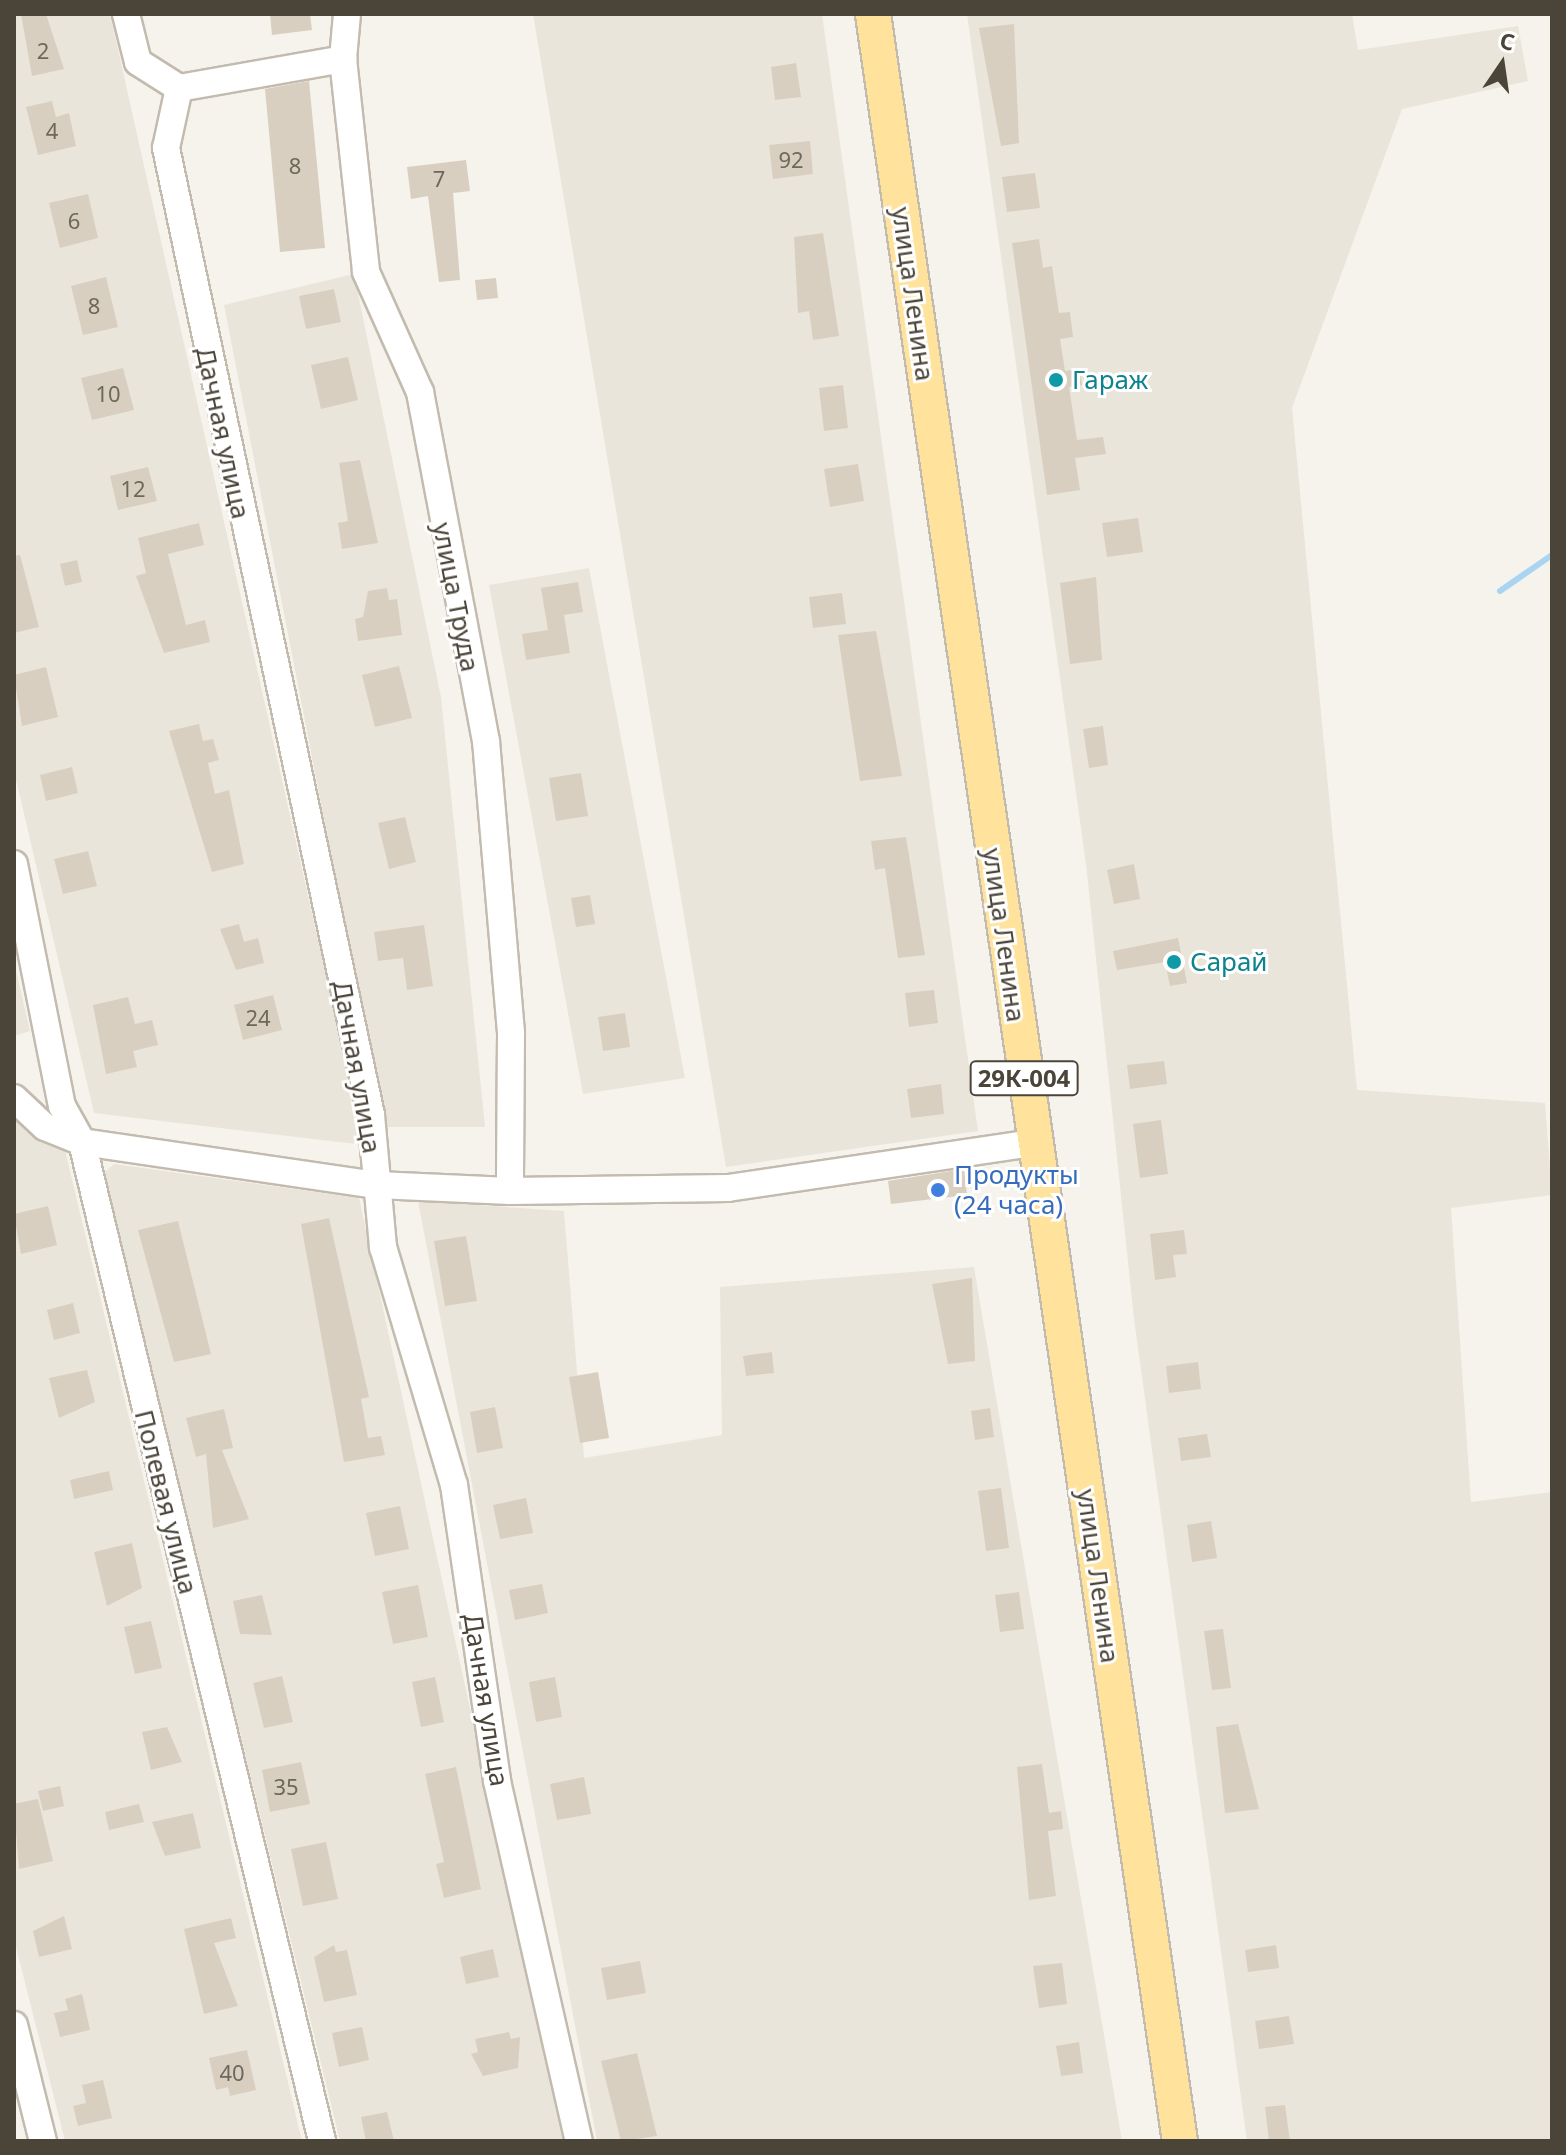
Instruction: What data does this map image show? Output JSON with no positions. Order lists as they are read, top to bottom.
{
  "streets": {
    "main road": ["улица Ленина", "29К-004"],
    "street": ["Дачная улица", "улица Труда", "Полевая улица"]
  },
  "places": ["Гараж", "Сарай", "Продукты (24 часа)"],
  "house_numbers": [
    "2",
    "4",
    "92",
    "8",
    "7",
    "6",
    "8",
    "10",
    "12",
    "24",
    "35",
    "40"
  ],
  "north": "top"
}
